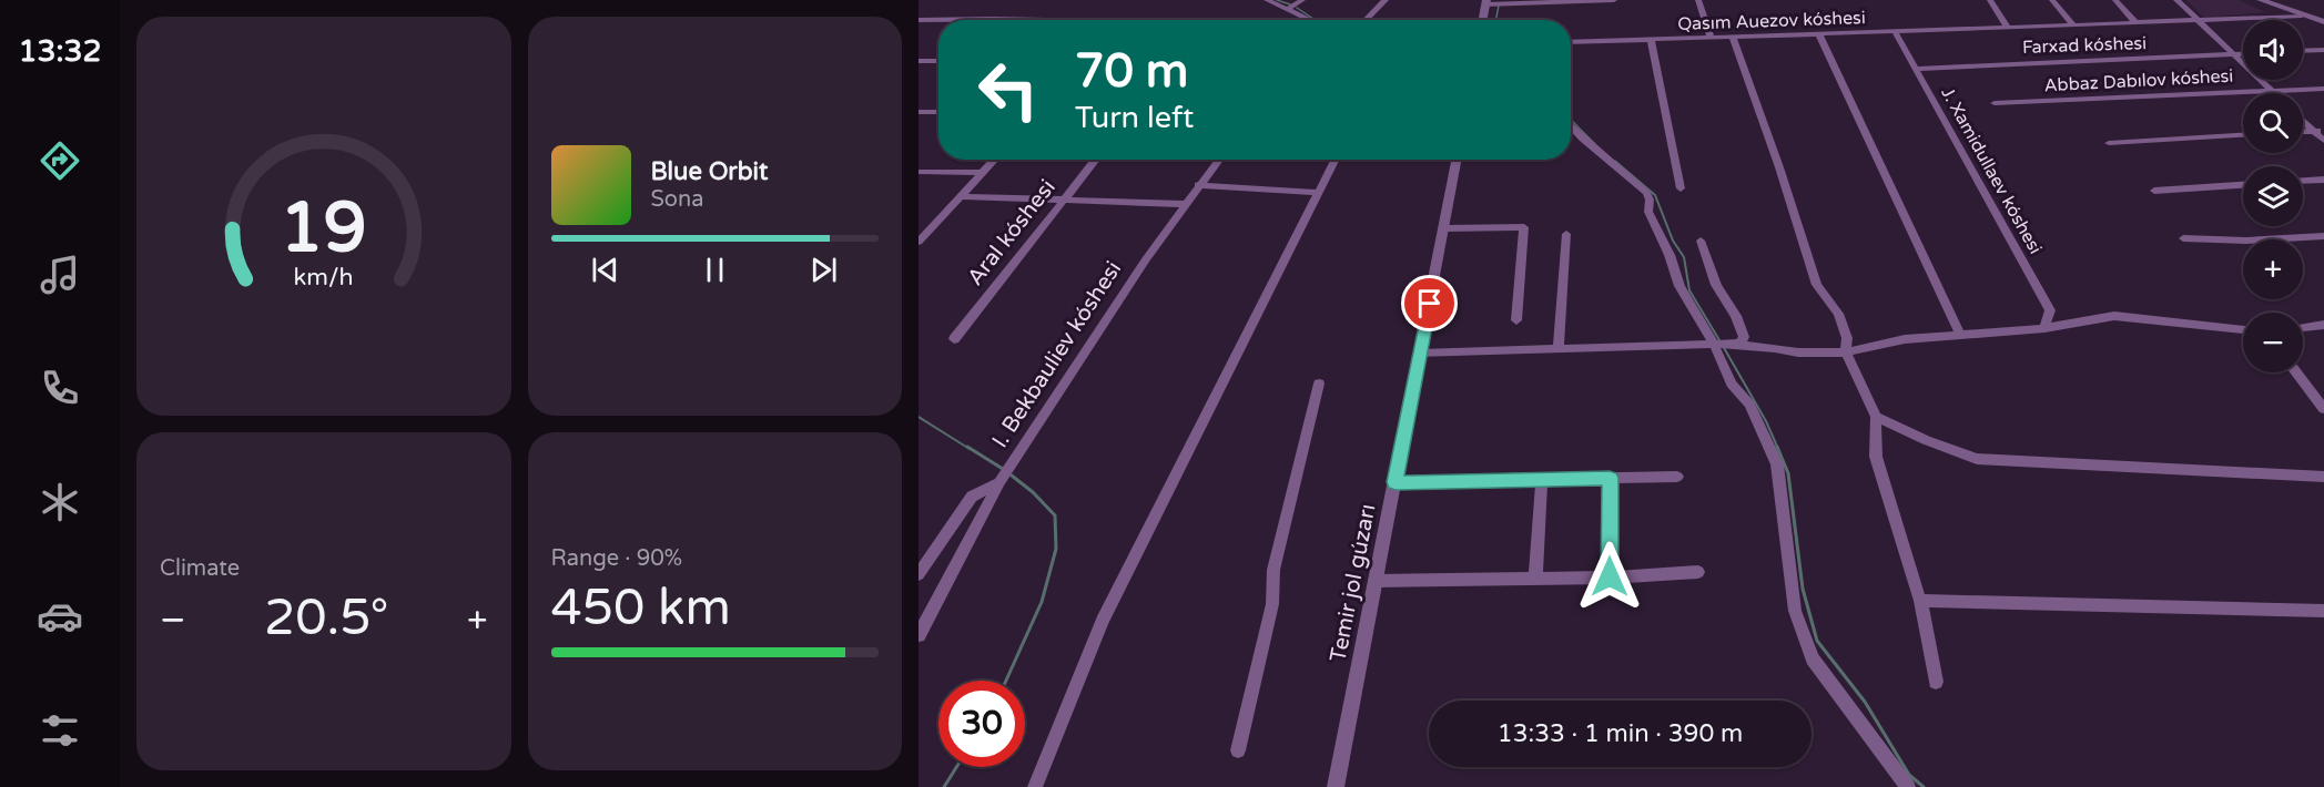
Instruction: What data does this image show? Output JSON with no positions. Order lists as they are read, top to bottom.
{
  "streets": {
    "street": [
      "Qasım Auezov kóshesi",
      "Farxad kóshesi",
      "Abbaz Dabılov kóshesi",
      "J. Xamidullaev kóshesi",
      "Aral kóshesi",
      "I. Bekbauliev kóshesi",
      "Temir jol gúzarı"
    ]
  },
  "crossings": [
    ["Qasım Auezov kóshesi", "J. Xamidullaev kóshesi"],
    ["Farxad kóshesi", "J. Xamidullaev kóshesi"]
  ],
  "page": {
    "tabs": "13:32",
    "map_buttons": ["+", "−"],
    "turn": ["70 m", "Turn left"],
    "song": ["Blue Orbit", "Sona"],
    "tile": [
      "Climate",
      ["Range · 90%", "450 km"]
    ],
    "heat": ["−", "20.5°", "+"],
    "limit": "30",
    "trip": "13:33 · 1 min · 390 m",
    "gauge": ["19", "km/h"]
  }
}
